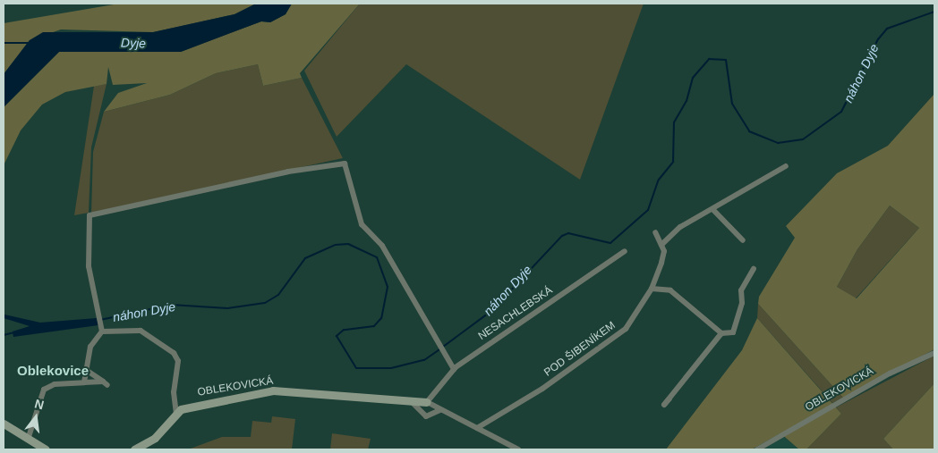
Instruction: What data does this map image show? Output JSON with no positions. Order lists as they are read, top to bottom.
{
  "streets": {
    "street": ["NESACHLEBSKÁ", "POD ŠIBENÍKEM", "OBLEKOVICKÁ"]
  },
  "crossings": [
    ["NESACHLEBSKÁ", "OBLEKOVICKÁ"],
    ["POD ŠIBENÍKEM", "OBLEKOVICKÁ"]
  ],
  "districts": ["Oblekovice"],
  "water": ["Dyje", "náhon Dyje"],
  "north": "top"
}
